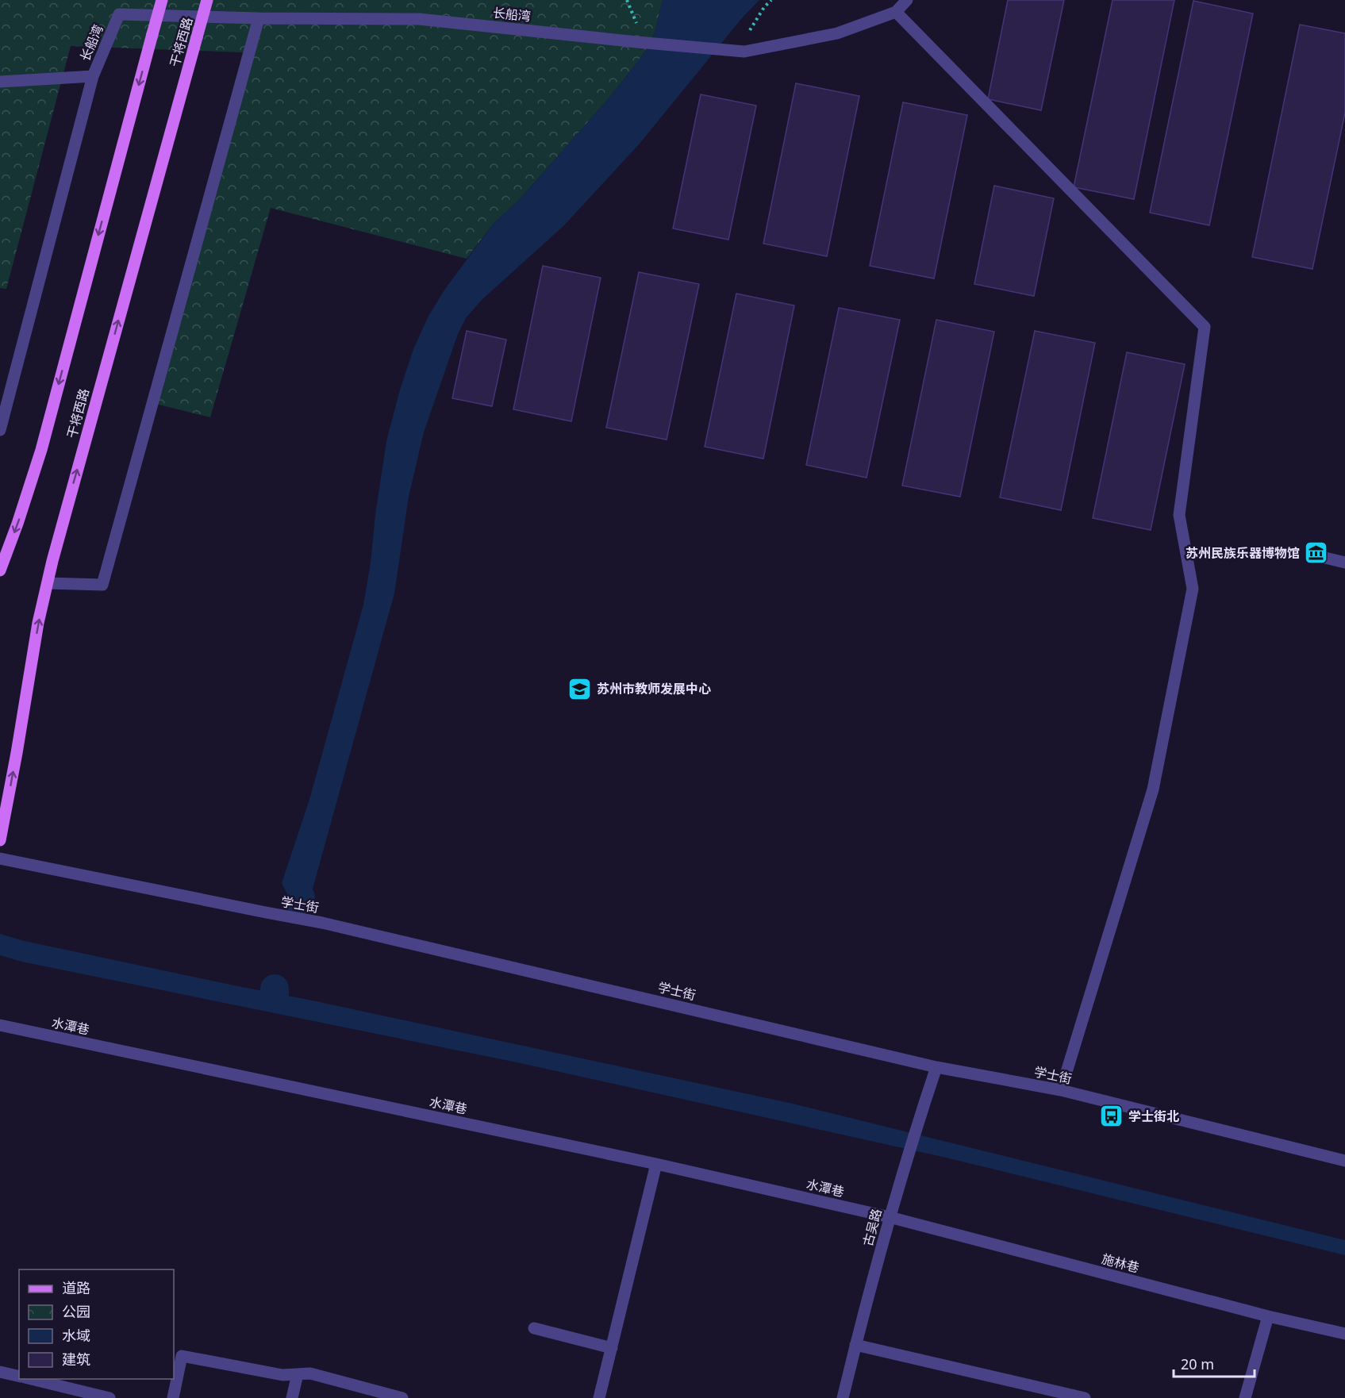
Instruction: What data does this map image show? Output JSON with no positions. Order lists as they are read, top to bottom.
{
  "streets": {
    "main road": ["干将西路"],
    "street": [
      "长船湾",
      "学士街",
      "水潭巷",
      "古吴路",
      "施林巷"
    ]
  },
  "crossings": [
    ["学士街", "古吴路"],
    ["水潭巷", "古吴路"],
    ["水潭巷", "施林巷"],
    ["古吴路", "施林巷"]
  ],
  "places": {
    "museum": ["苏州民族乐器博物馆"],
    "school or university": ["苏州市教师发展中心"],
    "bus stop": ["学士街北"]
  },
  "legend": [
    "道路",
    "公园",
    "水域",
    "建筑"
  ],
  "scale_bar": "20 m"
}
